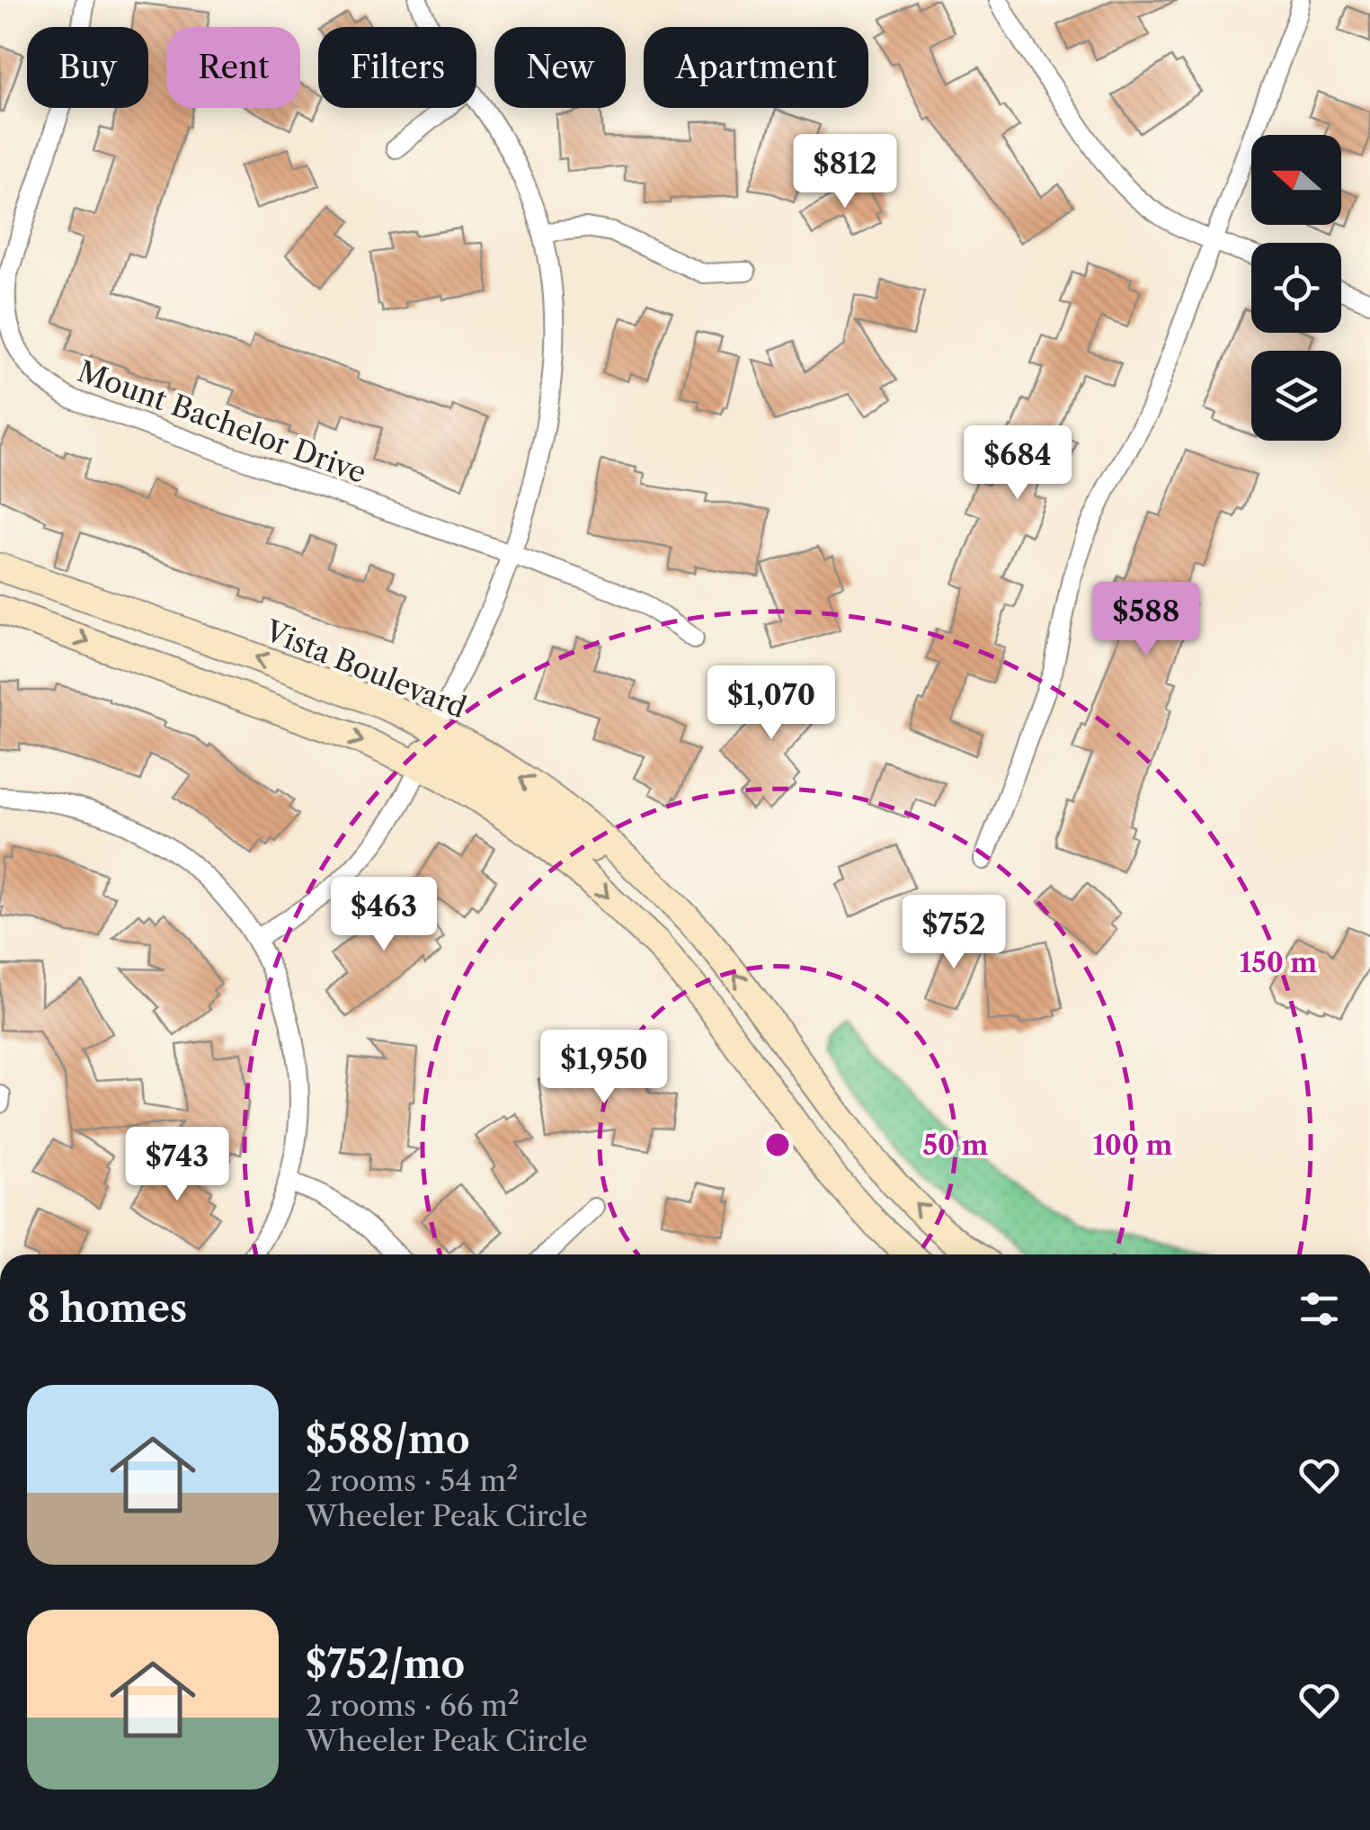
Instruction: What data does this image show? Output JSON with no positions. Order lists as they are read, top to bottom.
{
  "streets": {
    "main road": ["Vista Boulevard"],
    "street": ["Mount Bachelor Drive"]
  },
  "north": "left",
  "page": {
    "chip": [
      "Buy",
      "Rent",
      "Filters",
      "New",
      "Apartment"
    ],
    "price": [
      "$812",
      "$684",
      "$588",
      "$1,070",
      "$463",
      "$752",
      "$1,950",
      "$743"
    ],
    "heading": "8 homes",
    "list": [
      {
        "name": "$588/mo",
        "note": "2 rooms · 54 m² · Wheeler Peak Circle"
      },
      {
        "name": "$752/mo",
        "note": "2 rooms · 66 m² · Wheeler Peak Circle"
      }
    ]
  },
  "rings": ["150 m", "50 m", "100 m"]
}
